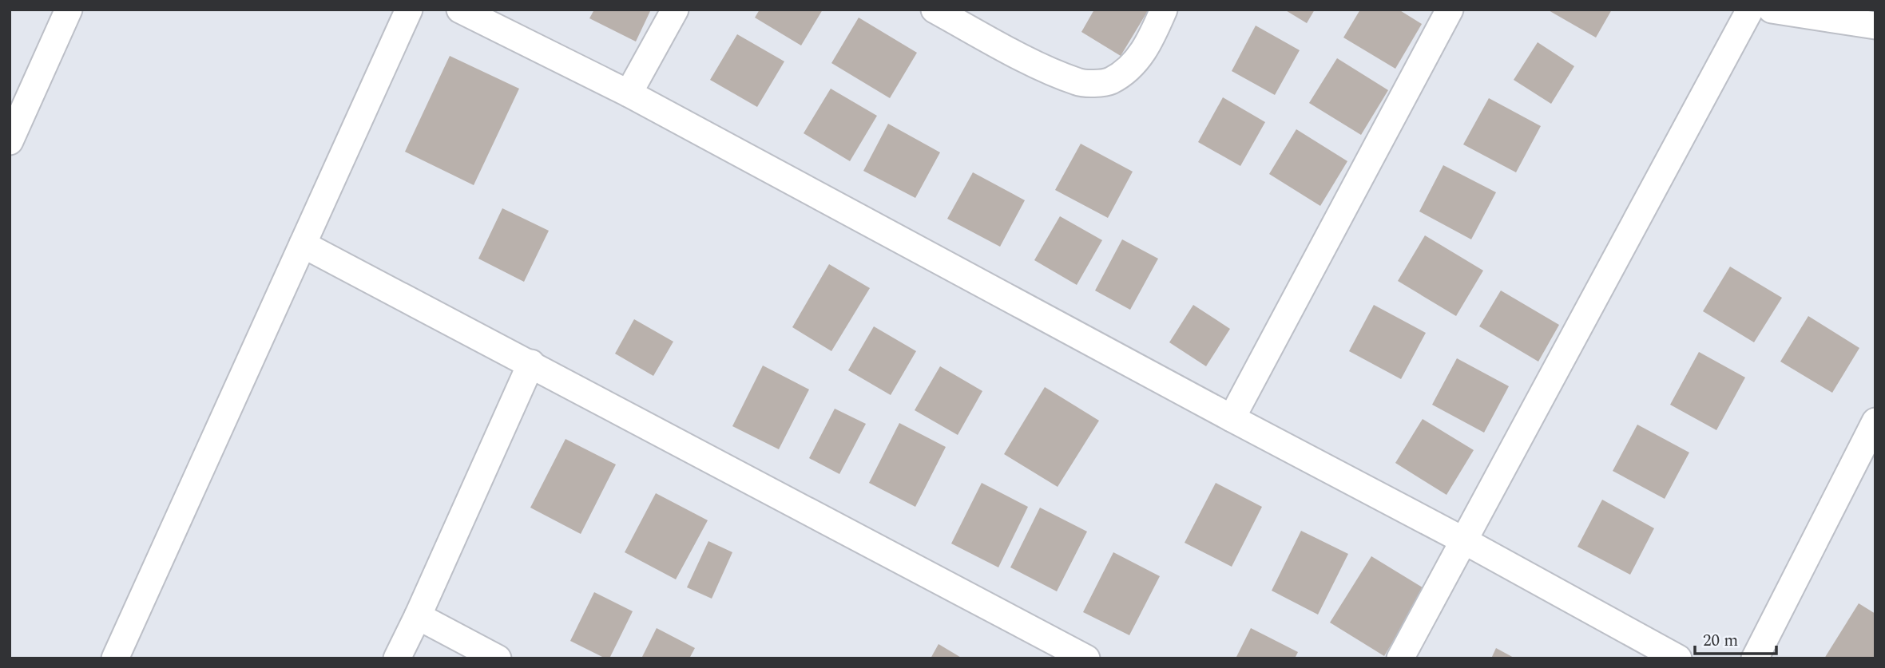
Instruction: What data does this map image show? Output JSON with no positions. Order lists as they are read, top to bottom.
{
  "scale_bar": "20 m"
}
